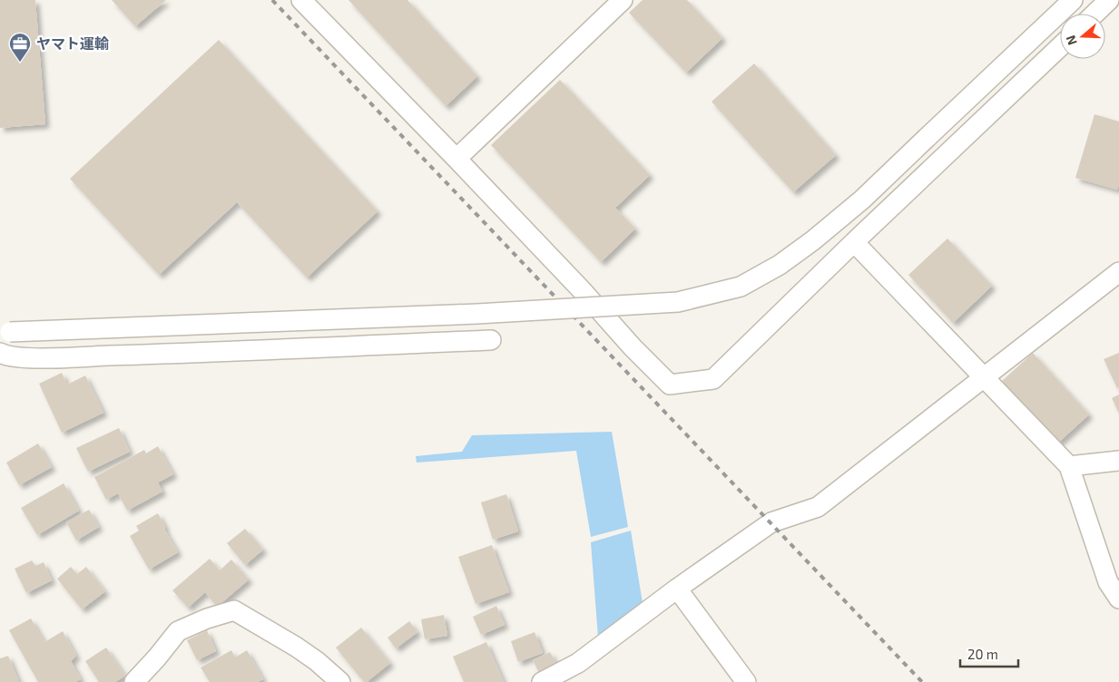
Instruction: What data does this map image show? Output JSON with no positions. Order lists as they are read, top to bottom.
{
  "places": {
    "office": ["ヤマト運輸"]
  },
  "scale_bar": "20 m",
  "north": "left"
}
